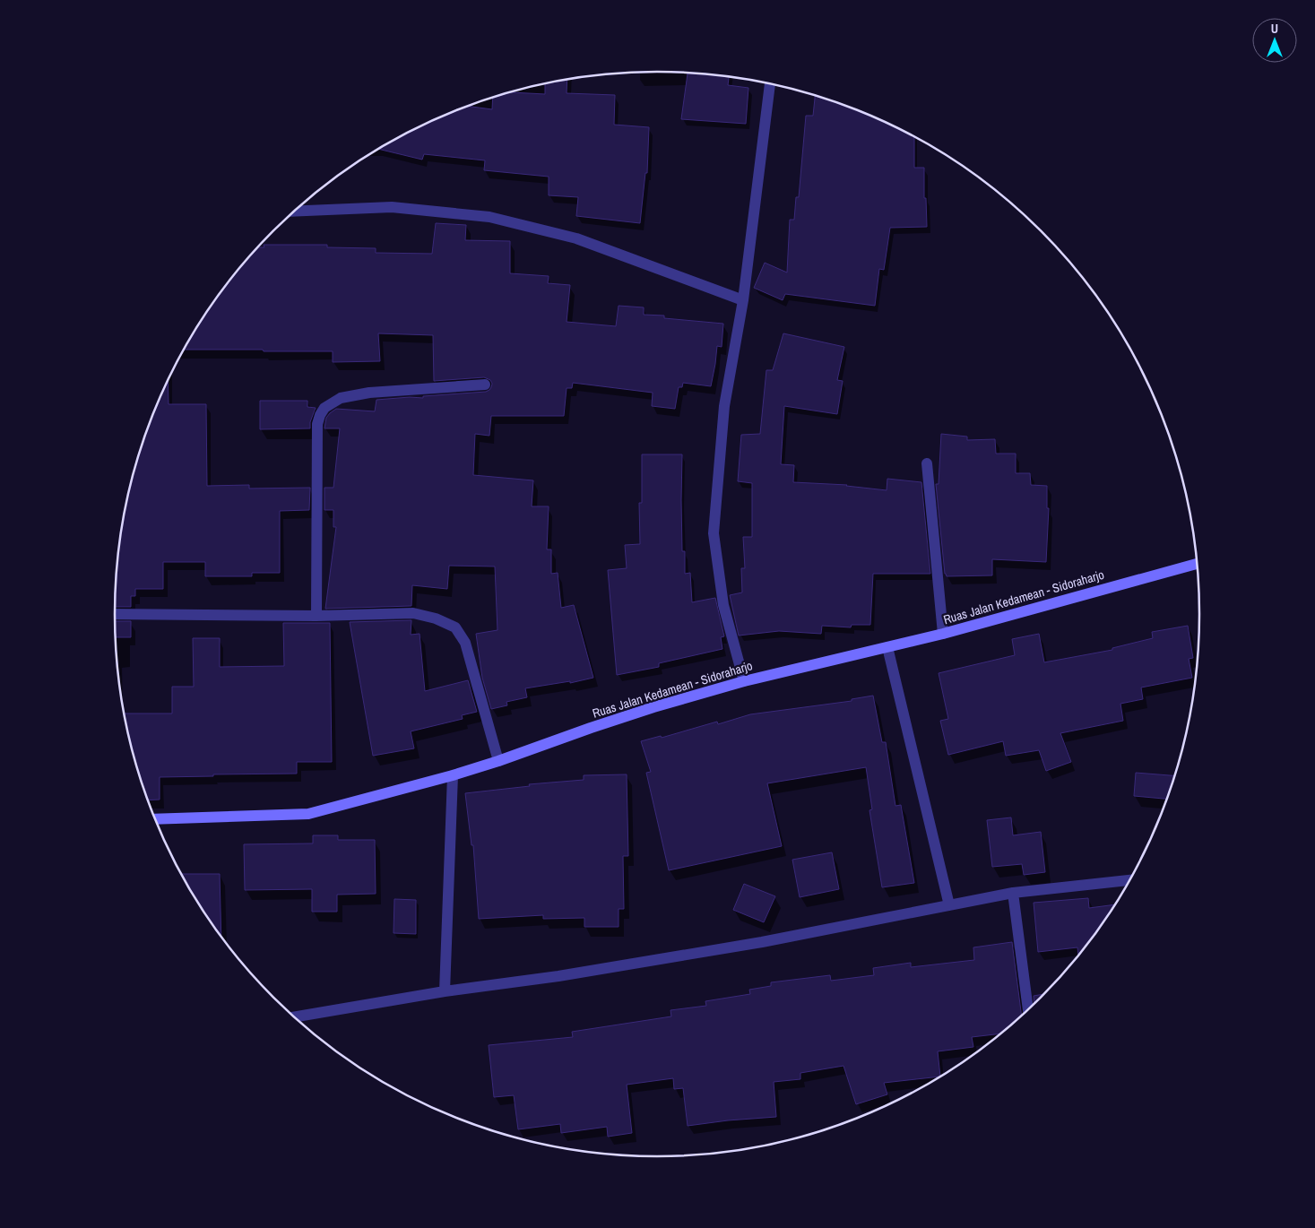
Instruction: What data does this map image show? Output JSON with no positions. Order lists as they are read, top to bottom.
{
  "streets": {
    "main road": ["Ruas Jalan Kedamean - Sidoraharjo"]
  },
  "north": "top"
}
